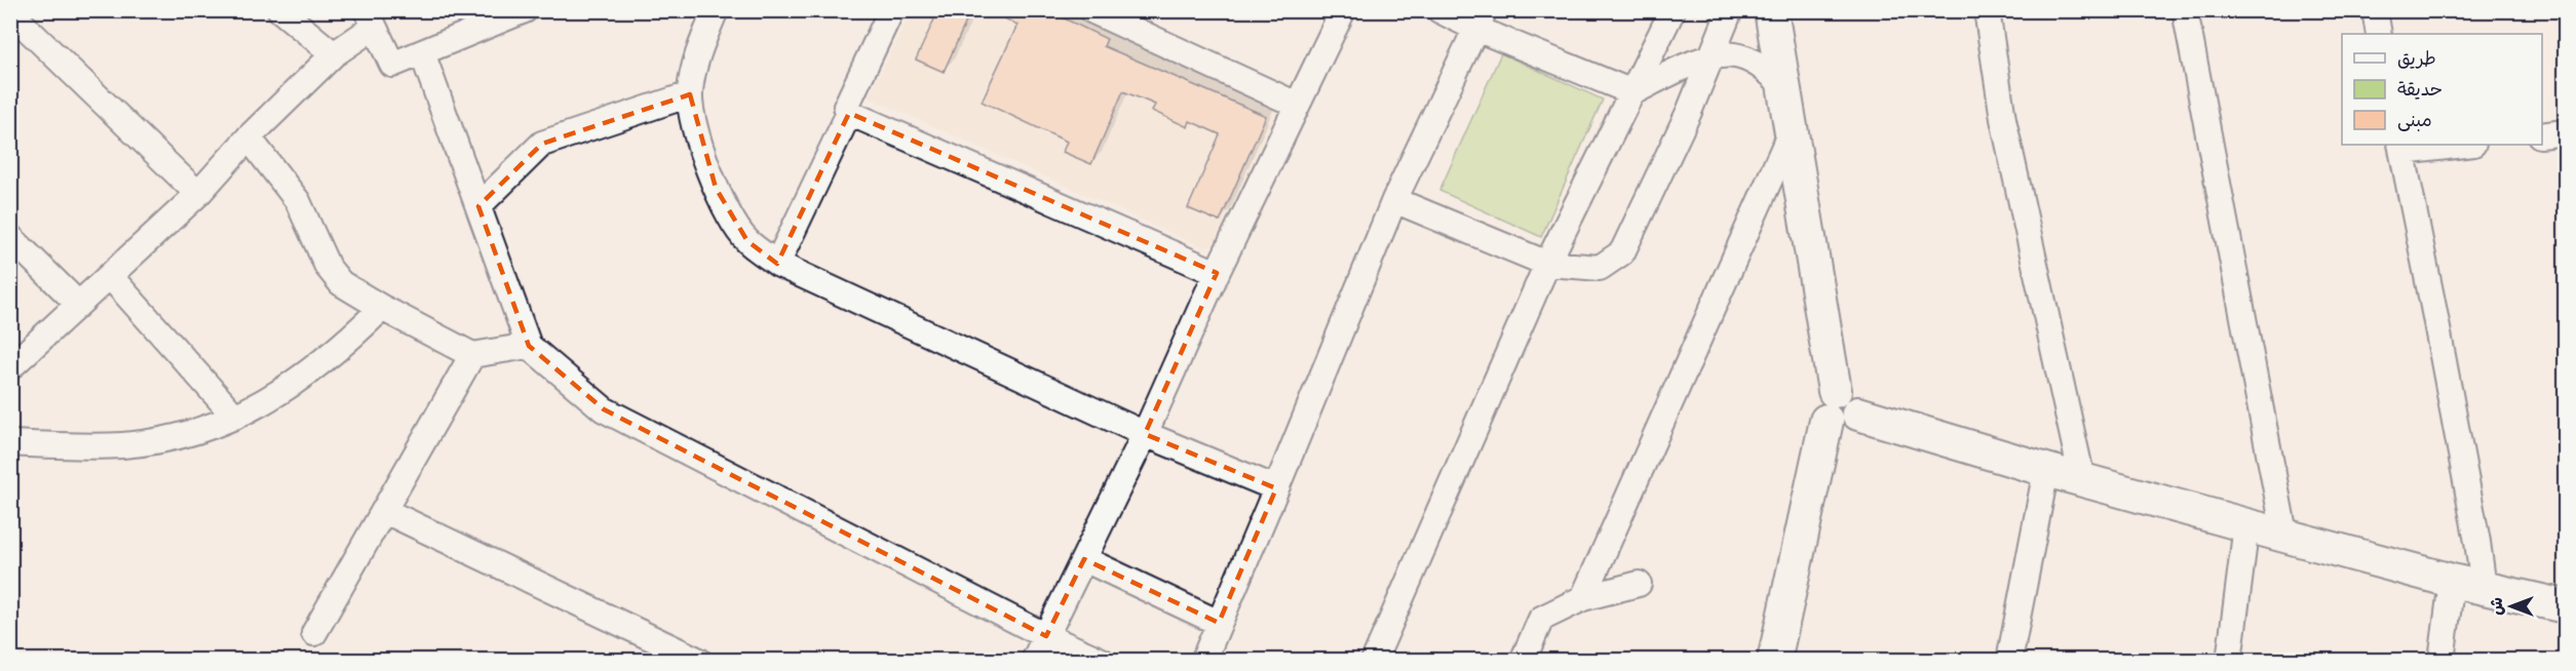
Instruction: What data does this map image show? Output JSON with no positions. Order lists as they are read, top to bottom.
{
  "legend": ["طريق", "حديقة", "مبنى"],
  "north": "left"
}
